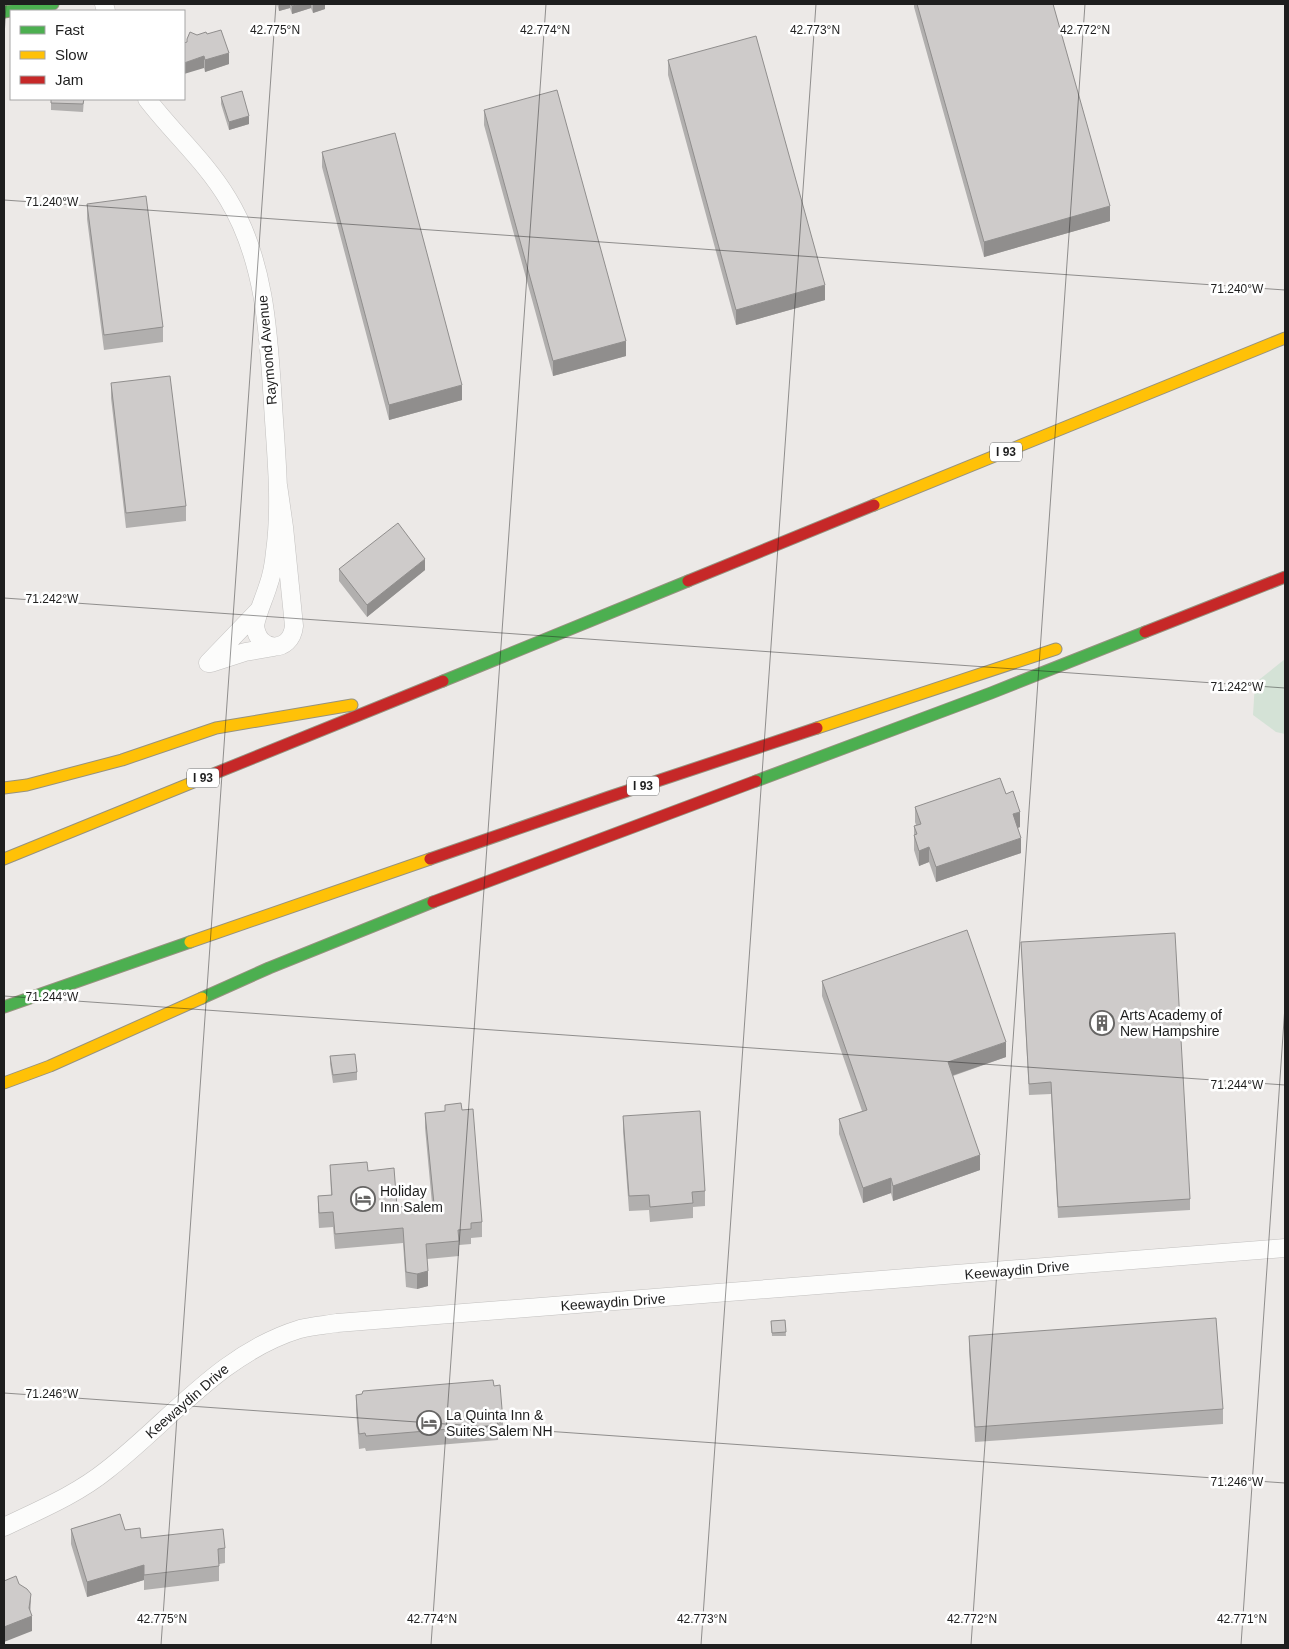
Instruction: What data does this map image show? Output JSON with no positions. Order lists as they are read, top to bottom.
{
  "streets": {
    "main road": ["I 93"],
    "street": ["Raymond Avenue", "Keewaydin Drive"]
  },
  "places": {
    "building": ["Arts Academy of New Hampshire"],
    "hotel": ["Holiday Inn Salem", "La Quinta Inn & Suites Salem NH"]
  },
  "legend": ["Fast", "Slow", "Jam"],
  "coordinates": [
    "42.775°N",
    "42.774°N",
    "42.773°N",
    "42.772°N",
    "71.240°W",
    "71.242°W",
    "71.244°W",
    "71.246°W",
    "42.771°N"
  ]
}
